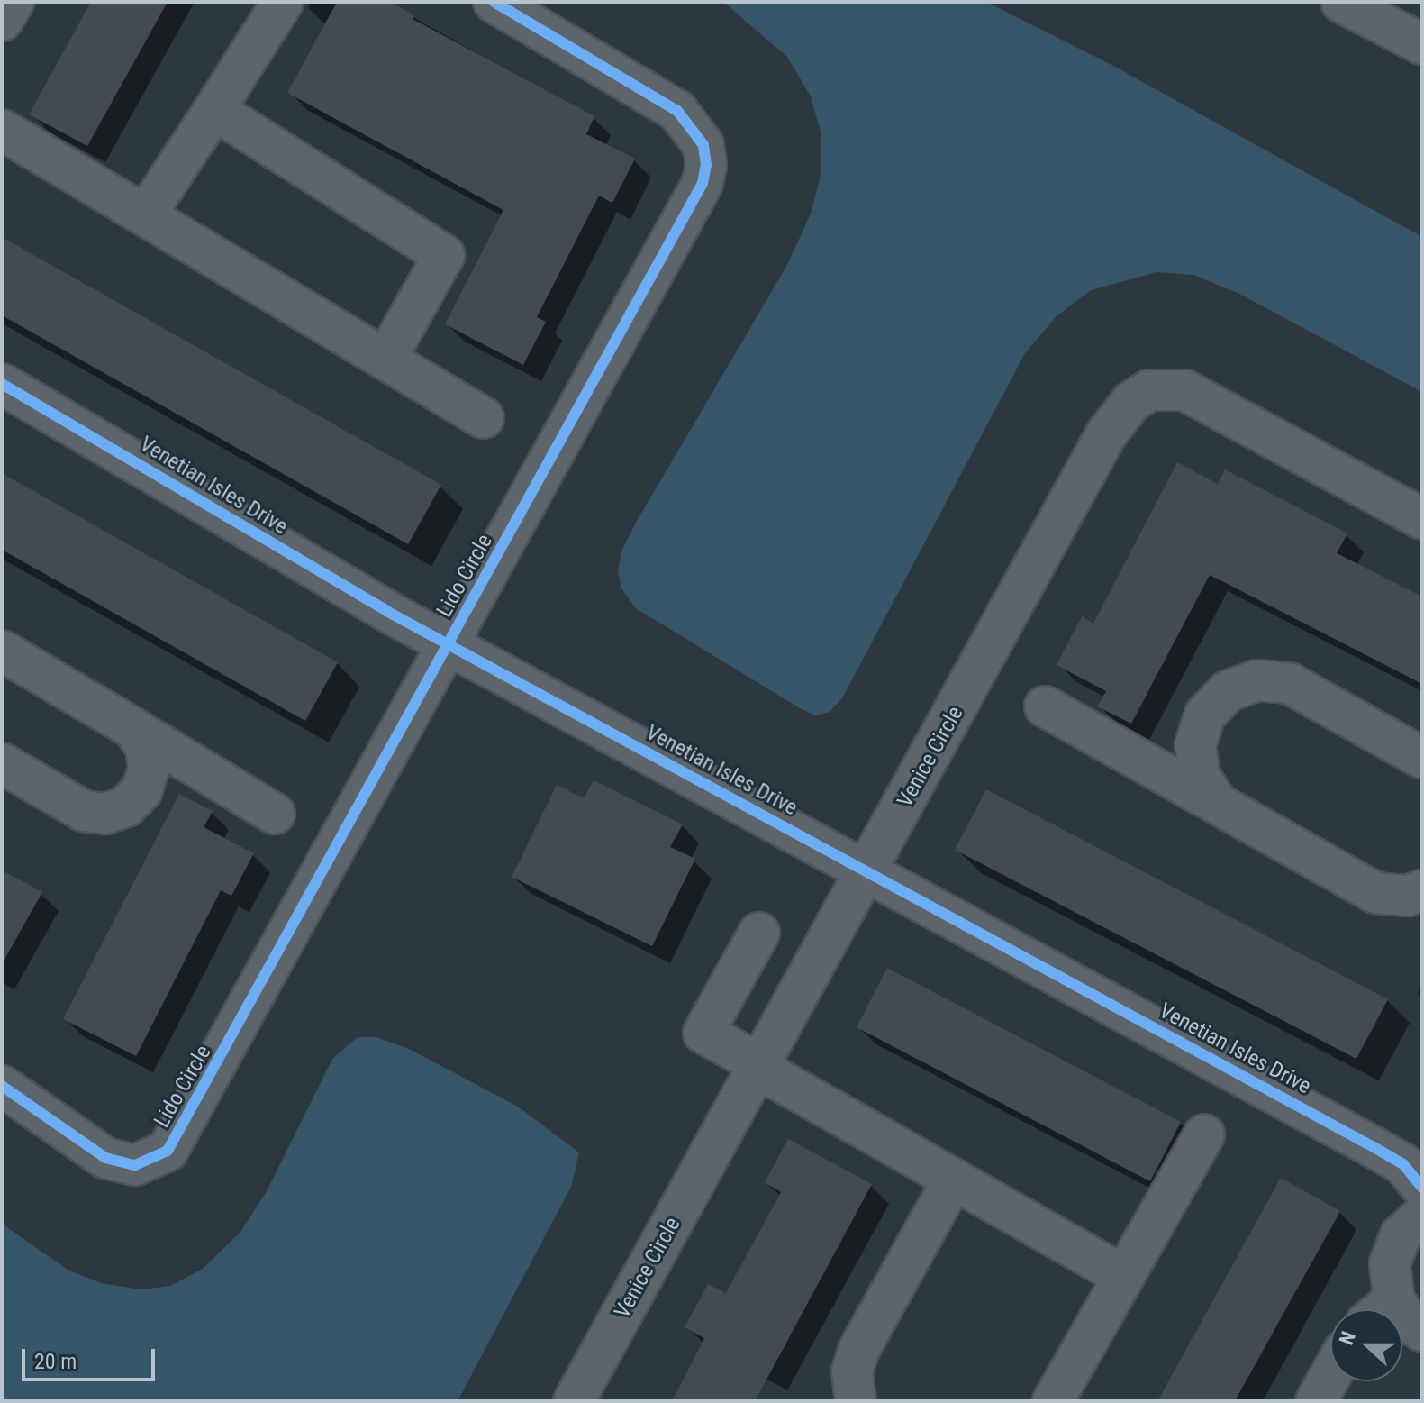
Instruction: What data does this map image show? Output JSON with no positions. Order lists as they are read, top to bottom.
{
  "streets": {
    "street": ["Venetian Isles Drive", "Lido Circle", "Venice Circle"]
  },
  "crossings": [
    ["Venetian Isles Drive", "Lido Circle"],
    ["Venetian Isles Drive", "Venice Circle"]
  ],
  "scale_bar": "20 m",
  "north": "left"
}
